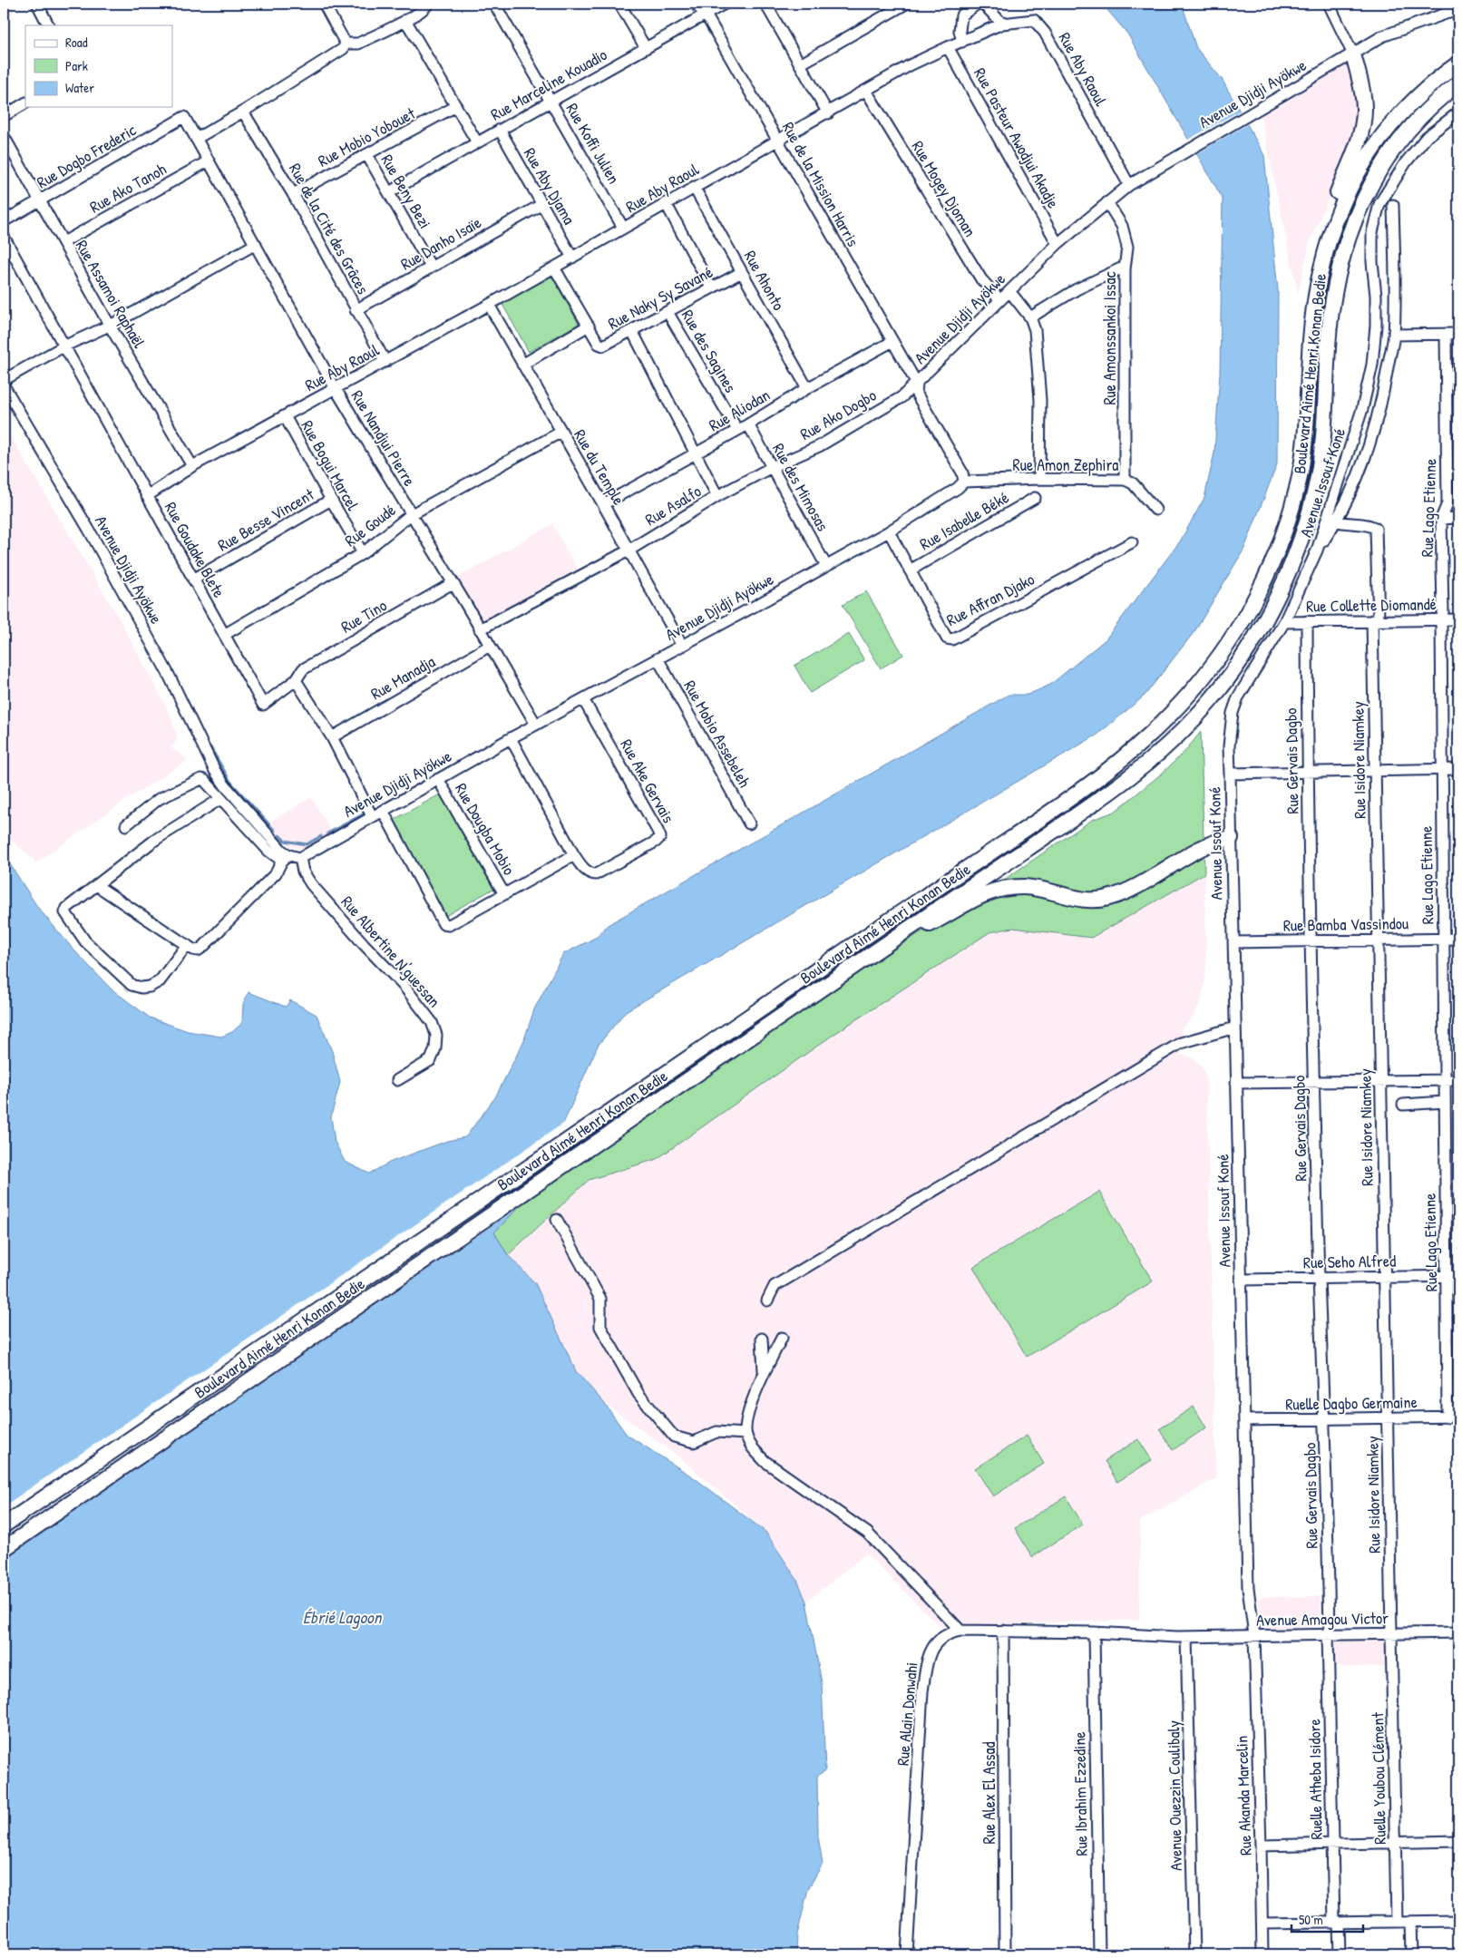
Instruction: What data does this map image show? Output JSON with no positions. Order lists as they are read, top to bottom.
{
  "streets": {
    "highway": ["Boulevard Aimé Henri Konan Bedie"],
    "street": [
      "Rue Aby Raoul",
      "Rue Marceline Kouadio",
      "Avenue Djidji Ayökwe",
      "Rue Mobio Yobouet",
      "Rue Pasteur Awodjui Akadje",
      "Rue Koffi Julien",
      "Rue Dogbo Frederic",
      "Rue de la Mission Harris",
      "Rue Aby Djama",
      "Rue Ako Tanoh",
      "Rue Mogey Djoman",
      "Rue Beny Bezi",
      "Rue de la Cité des Grâces",
      "Rue Danho Isaïe",
      "Rue Ahonto",
      "Rue Assamoi Raphaël",
      "Rue Naky Sy Savané",
      "Rue Amonssankoi Issac",
      "Rue des Sagines",
      "Rue Aliodan",
      "Rue Ako Dogbo",
      "Rue Nandjui Pierre",
      "Rue Amon Zephira",
      "Rue Bogui Marcel",
      "Rue du Temple",
      "Avenue Issouf Koné",
      "Rue des Mimosas",
      "Rue Asalfo",
      "Rue Lago Etienne",
      "Rue Besse Vincent",
      "Rue Isabelle Béké",
      "Rue Goudé",
      "Rue Goudake Blete",
      "Rue Affran Djako",
      "Rue Collette Diomandé",
      "Rue Tino",
      "Rue Manadja",
      "Rue Mobio Assebeleh",
      "Rue Isidore Niamkey",
      "Rue Gervais Dagbo",
      "Rue Ake Gervais",
      "Rue Dougba Mobio",
      "Rue Bamba Vassindou",
      "Rue Albertine N'guessan",
      "Rue Seho Alfred",
      "Ruelle Dagbo Germaine",
      "Avenue Amagou Victor",
      "Rue Alain Donwahi",
      "Ruelle Youbou Clément",
      "Ruelle Atheba Isidore",
      "Rue Alex El Assad",
      "Rue Ibrahim Ezzedine",
      "Avenue Ouezzin Coulibaly",
      "Rue Akanda Marcelin"
    ]
  },
  "crossings": [
    ["Rue Aby Raoul", "Avenue Djidji Ayökwe"],
    ["Rue Aby Raoul", "Rue Pasteur Awodjui Akadje"],
    ["Rue Aby Raoul", "Rue Koffi Julien"],
    ["Rue Aby Raoul", "Rue de la Mission Harris"],
    ["Rue Aby Raoul", "Rue Aby Djama"],
    ["Rue Aby Raoul", "Rue Mogey Djoman"],
    ["Rue Aby Raoul", "Rue de la Cité des Grâces"],
    ["Rue Aby Raoul", "Rue Ahonto"],
    ["Rue Aby Raoul", "Rue Assamoi Raphaël"],
    ["Rue Aby Raoul", "Rue Naky Sy Savané"],
    ["Rue Aby Raoul", "Rue Nandjui Pierre"],
    ["Rue Aby Raoul", "Rue Bogui Marcel"],
    ["Rue Aby Raoul", "Rue du Temple"],
    ["Rue Aby Raoul", "Rue Goudake Blete"],
    ["Rue Marceline Kouadio", "Rue Koffi Julien"],
    ["Rue Marceline Kouadio", "Rue de la Mission Harris"],
    ["Rue Marceline Kouadio", "Rue Aby Djama"],
    ["Rue Marceline Kouadio", "Rue Beny Bezi"],
    ["Avenue Djidji Ayökwe", "Rue Pasteur Awodjui Akadje"],
    ["Avenue Djidji Ayökwe", "Rue de la Mission Harris"],
    ["Avenue Djidji Ayökwe", "Rue Mogey Djoman"],
    ["Avenue Djidji Ayökwe", "Rue Amonssankoi Issac"],
    ["Avenue Djidji Ayökwe", "Rue Ako Dogbo"],
    ["Avenue Djidji Ayökwe", "Rue Nandjui Pierre"],
    ["Avenue Djidji Ayökwe", "Rue Amon Zephira"],
    ["Avenue Djidji Ayökwe", "Rue du Temple"],
    ["Avenue Djidji Ayökwe", "Rue des Mimosas"],
    ["Avenue Djidji Ayökwe", "Rue Affran Djako"],
    ["Avenue Djidji Ayökwe", "Rue Mobio Assebeleh"],
    ["Avenue Djidji Ayökwe", "Rue Ake Gervais"],
    ["Avenue Djidji Ayökwe", "Rue Dougba Mobio"],
    ["Avenue Djidji Ayökwe", "Rue Albertine N'guessan"],
    ["Rue Mobio Yobouet", "Rue Beny Bezi"],
    ["Rue Mobio Yobouet", "Rue de la Cité des Grâces"],
    ["Rue Dogbo Frederic", "Rue Assamoi Raphaël"],
    ["Rue Dogbo Frederic", "Rue Nandjui Pierre"],
    ["Rue de la Mission Harris", "Rue Aliodan"],
    ["Rue de la Mission Harris", "Rue Ako Dogbo"],
    ["Rue Aby Djama", "Rue Danho Isaïe"],
    ["Rue Ako Tanoh", "Rue Assamoi Raphaël"],
    ["Rue Ako Tanoh", "Rue Nandjui Pierre"],
    ["Rue Beny Bezi", "Rue Danho Isaïe"],
    ["Rue de la Cité des Grâces", "Rue Danho Isaïe"],
    ["Rue Ahonto", "Rue Naky Sy Savané"],
    ["Rue Ahonto", "Rue Aliodan"],
    ["Rue Naky Sy Savané", "Rue des Sagines"],
    ["Rue Naky Sy Savané", "Rue Asalfo"],
    ["Rue Amonssankoi Issac", "Rue Amon Zephira"],
    ["Rue des Sagines", "Rue Aliodan"],
    ["Rue Aliodan", "Rue du Temple"],
    ["Rue Aliodan", "Rue des Mimosas"],
    ["Rue Aliodan", "Rue Asalfo"],
    ["Rue Ako Dogbo", "Rue des Mimosas"],
    ["Rue Ako Dogbo", "Rue Asalfo"],
    ["Rue Nandjui Pierre", "Rue Asalfo"],
    ["Rue Nandjui Pierre", "Rue Goudé"],
    ["Rue Nandjui Pierre", "Rue Tino"],
    ["Rue Nandjui Pierre", "Rue Manadja"],
    ["Rue Bogui Marcel", "Rue Besse Vincent"],
    ["Rue Bogui Marcel", "Rue Goudé"],
    ["Rue du Temple", "Rue Asalfo"],
    ["Rue du Temple", "Rue Goudé"],
    ["Avenue Issouf Koné", "Rue Collette Diomandé"],
    ["Avenue Issouf Koné", "Rue Bamba Vassindou"],
    ["Avenue Issouf Koné", "Rue Seho Alfred"],
    ["Avenue Issouf Koné", "Ruelle Dagbo Germaine"],
    ["Avenue Issouf Koné", "Avenue Amagou Victor"],
    ["Avenue Issouf Koné", "Rue Akanda Marcelin"],
    ["Rue Lago Etienne", "Rue Collette Diomandé"],
    ["Rue Lago Etienne", "Rue Bamba Vassindou"],
    ["Rue Lago Etienne", "Rue Seho Alfred"],
    ["Rue Lago Etienne", "Ruelle Dagbo Germaine"],
    ["Rue Besse Vincent", "Rue Goudake Blete"],
    ["Rue Isabelle Béké", "Rue Affran Djako"],
    ["Rue Goudé", "Rue Goudake Blete"],
    ["Rue Goudake Blete", "Rue Tino"],
    ["Rue Collette Diomandé", "Rue Isidore Niamkey"],
    ["Rue Collette Diomandé", "Rue Gervais Dagbo"],
    ["Rue Isidore Niamkey", "Rue Bamba Vassindou"],
    ["Rue Isidore Niamkey", "Rue Seho Alfred"],
    ["Rue Isidore Niamkey", "Ruelle Dagbo Germaine"],
    ["Rue Isidore Niamkey", "Avenue Amagou Victor"],
    ["Rue Isidore Niamkey", "Ruelle Youbou Clément"],
    ["Rue Gervais Dagbo", "Rue Bamba Vassindou"],
    ["Rue Gervais Dagbo", "Rue Seho Alfred"],
    ["Rue Gervais Dagbo", "Ruelle Dagbo Germaine"],
    ["Rue Gervais Dagbo", "Avenue Amagou Victor"],
    ["Rue Gervais Dagbo", "Ruelle Atheba Isidore"],
    ["Avenue Amagou Victor", "Rue Alain Donwahi"],
    ["Avenue Amagou Victor", "Ruelle Youbou Clément"],
    ["Avenue Amagou Victor", "Ruelle Atheba Isidore"],
    ["Avenue Amagou Victor", "Avenue Ouezzin Coulibaly"],
    ["Avenue Amagou Victor", "Rue Akanda Marcelin"],
    ["Rue Alain Donwahi", "Rue Alex El Assad"],
    ["Rue Alain Donwahi", "Rue Ibrahim Ezzedine"],
    ["Rue Alain Donwahi", "Avenue Ouezzin Coulibaly"]
  ],
  "water": ["Ébrié Lagoon"],
  "legend": ["Road", "Park", "Water"],
  "scale_bar": "50 m"
}
